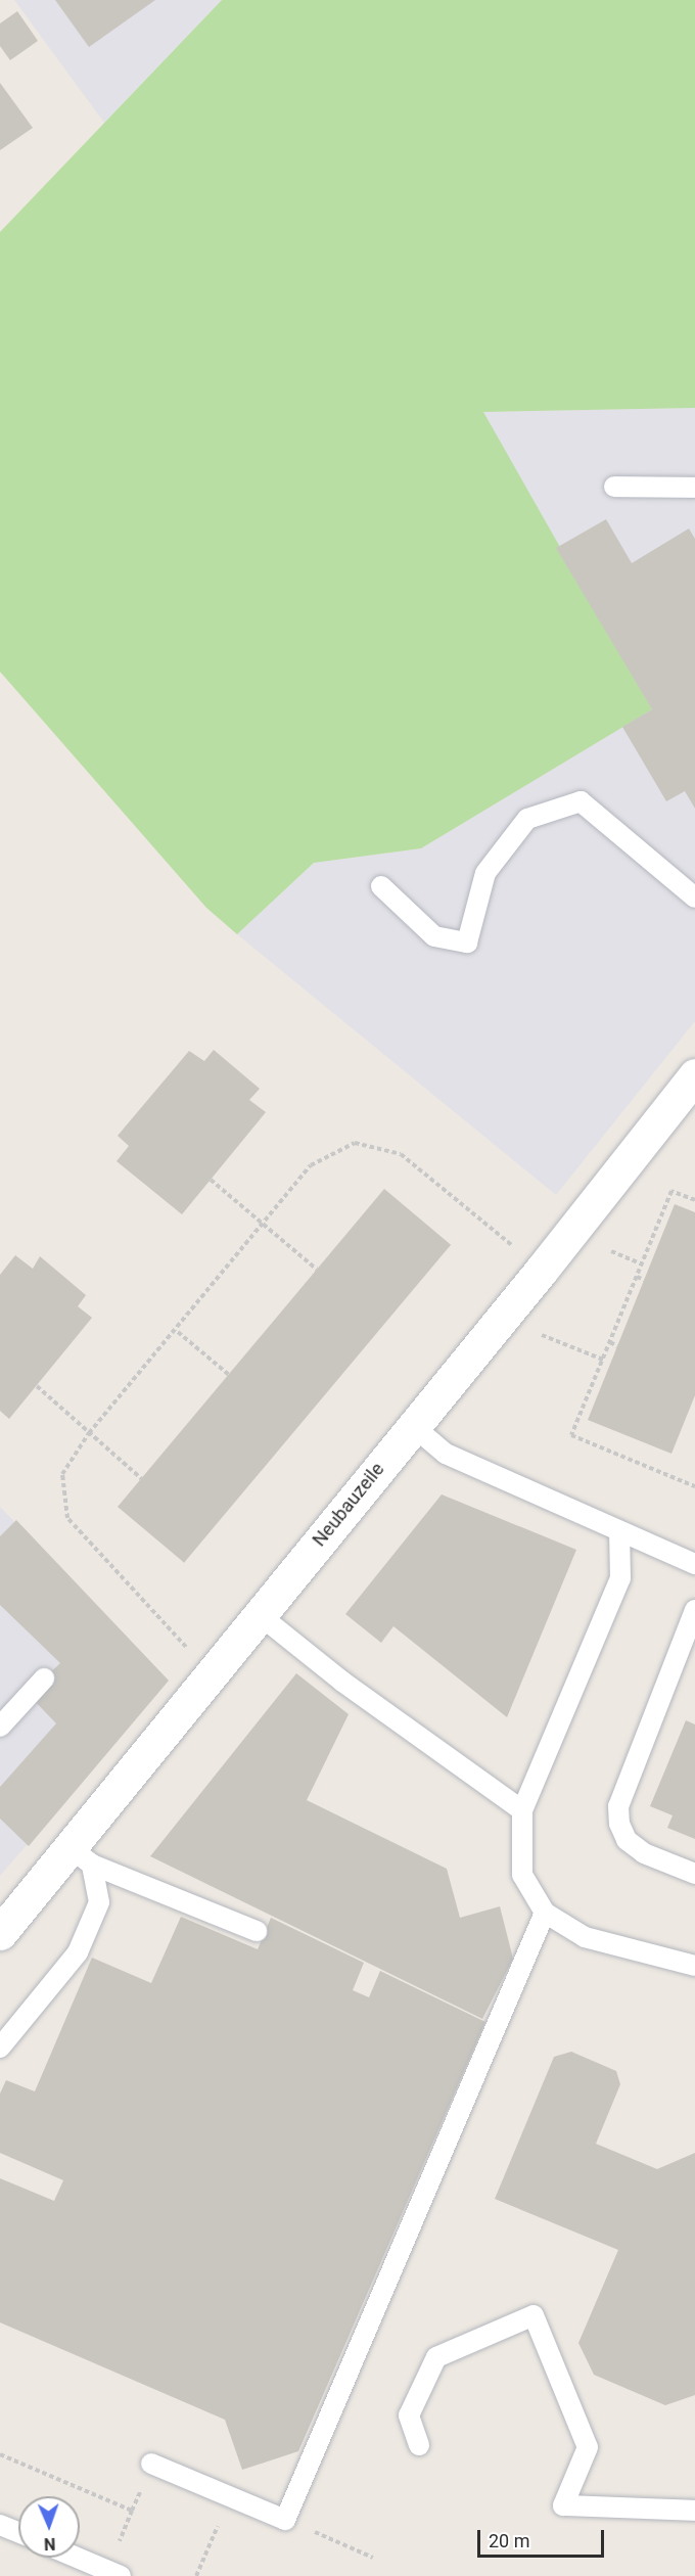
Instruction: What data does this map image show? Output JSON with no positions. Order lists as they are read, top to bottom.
{
  "streets": {
    "street": ["Neubauzeile"]
  },
  "scale_bar": "20 m",
  "north": "bottom"
}
